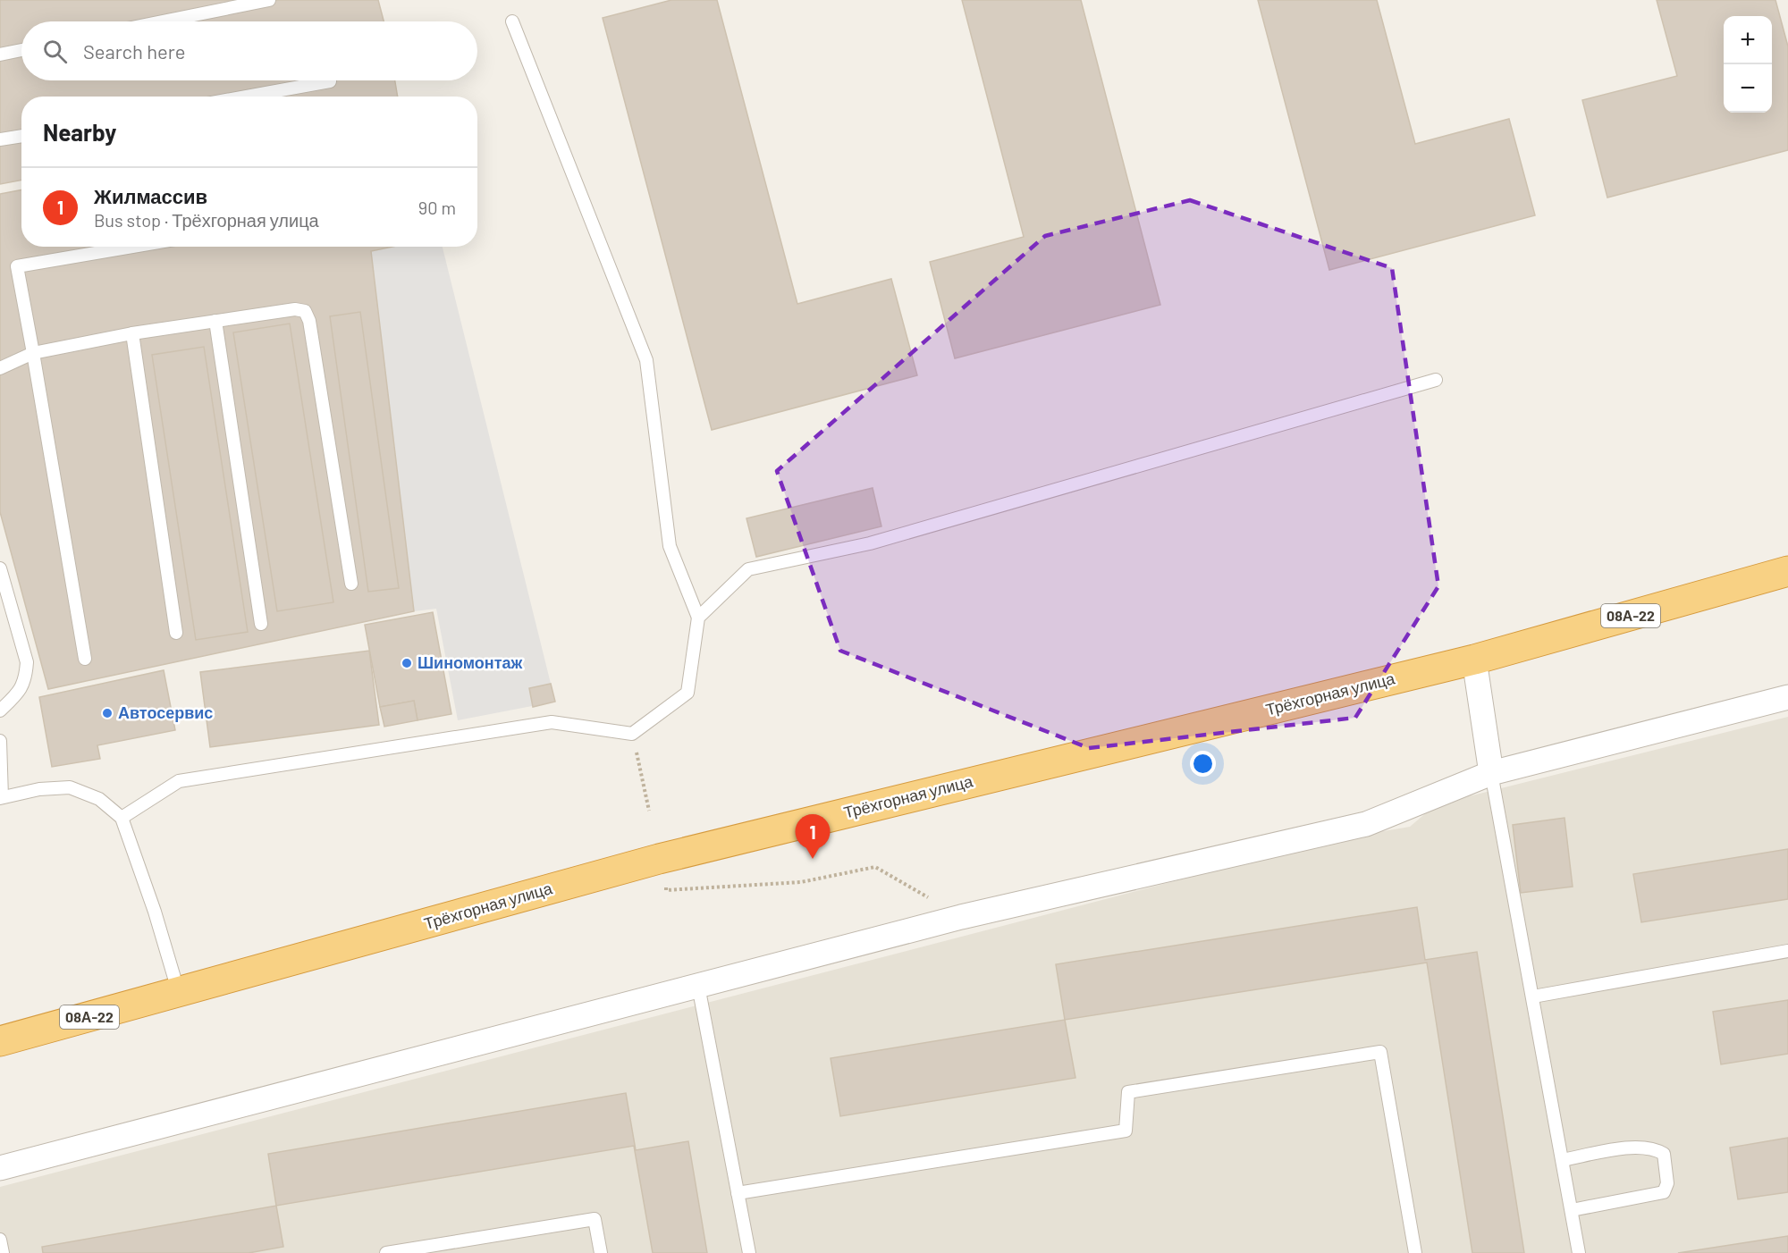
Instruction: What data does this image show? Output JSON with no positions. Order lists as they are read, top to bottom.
{
  "streets": {
    "highway": ["08А-22", "Трёхгорная улица"]
  },
  "places": ["Шиномонтаж", "Автосервис"],
  "page": {
    "map_buttons": ["+", "−"],
    "search": "Search here",
    "heading": "Nearby",
    "list": [
      {
        "mark": "1",
        "name": "Жилмассив",
        "note": "Bus stop · Трёхгорная улица",
        "value": "90 m"
      }
    ],
    "pins": "1"
  }
}
